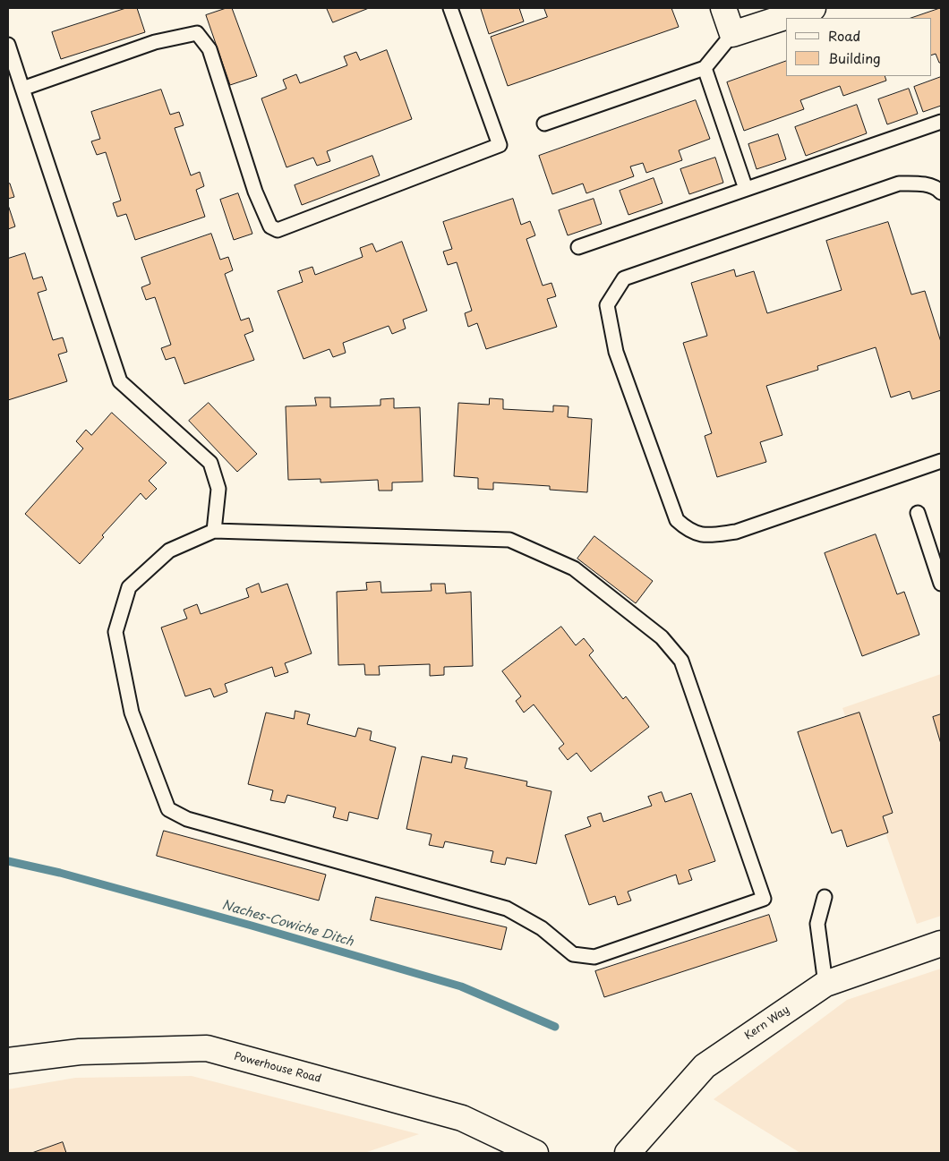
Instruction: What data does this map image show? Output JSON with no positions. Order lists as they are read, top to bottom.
{
  "streets": {
    "street": ["Kern Way", "Powerhouse Road"]
  },
  "water": ["Naches-Cowiche Ditch"],
  "legend": ["Road", "Building"]
}
